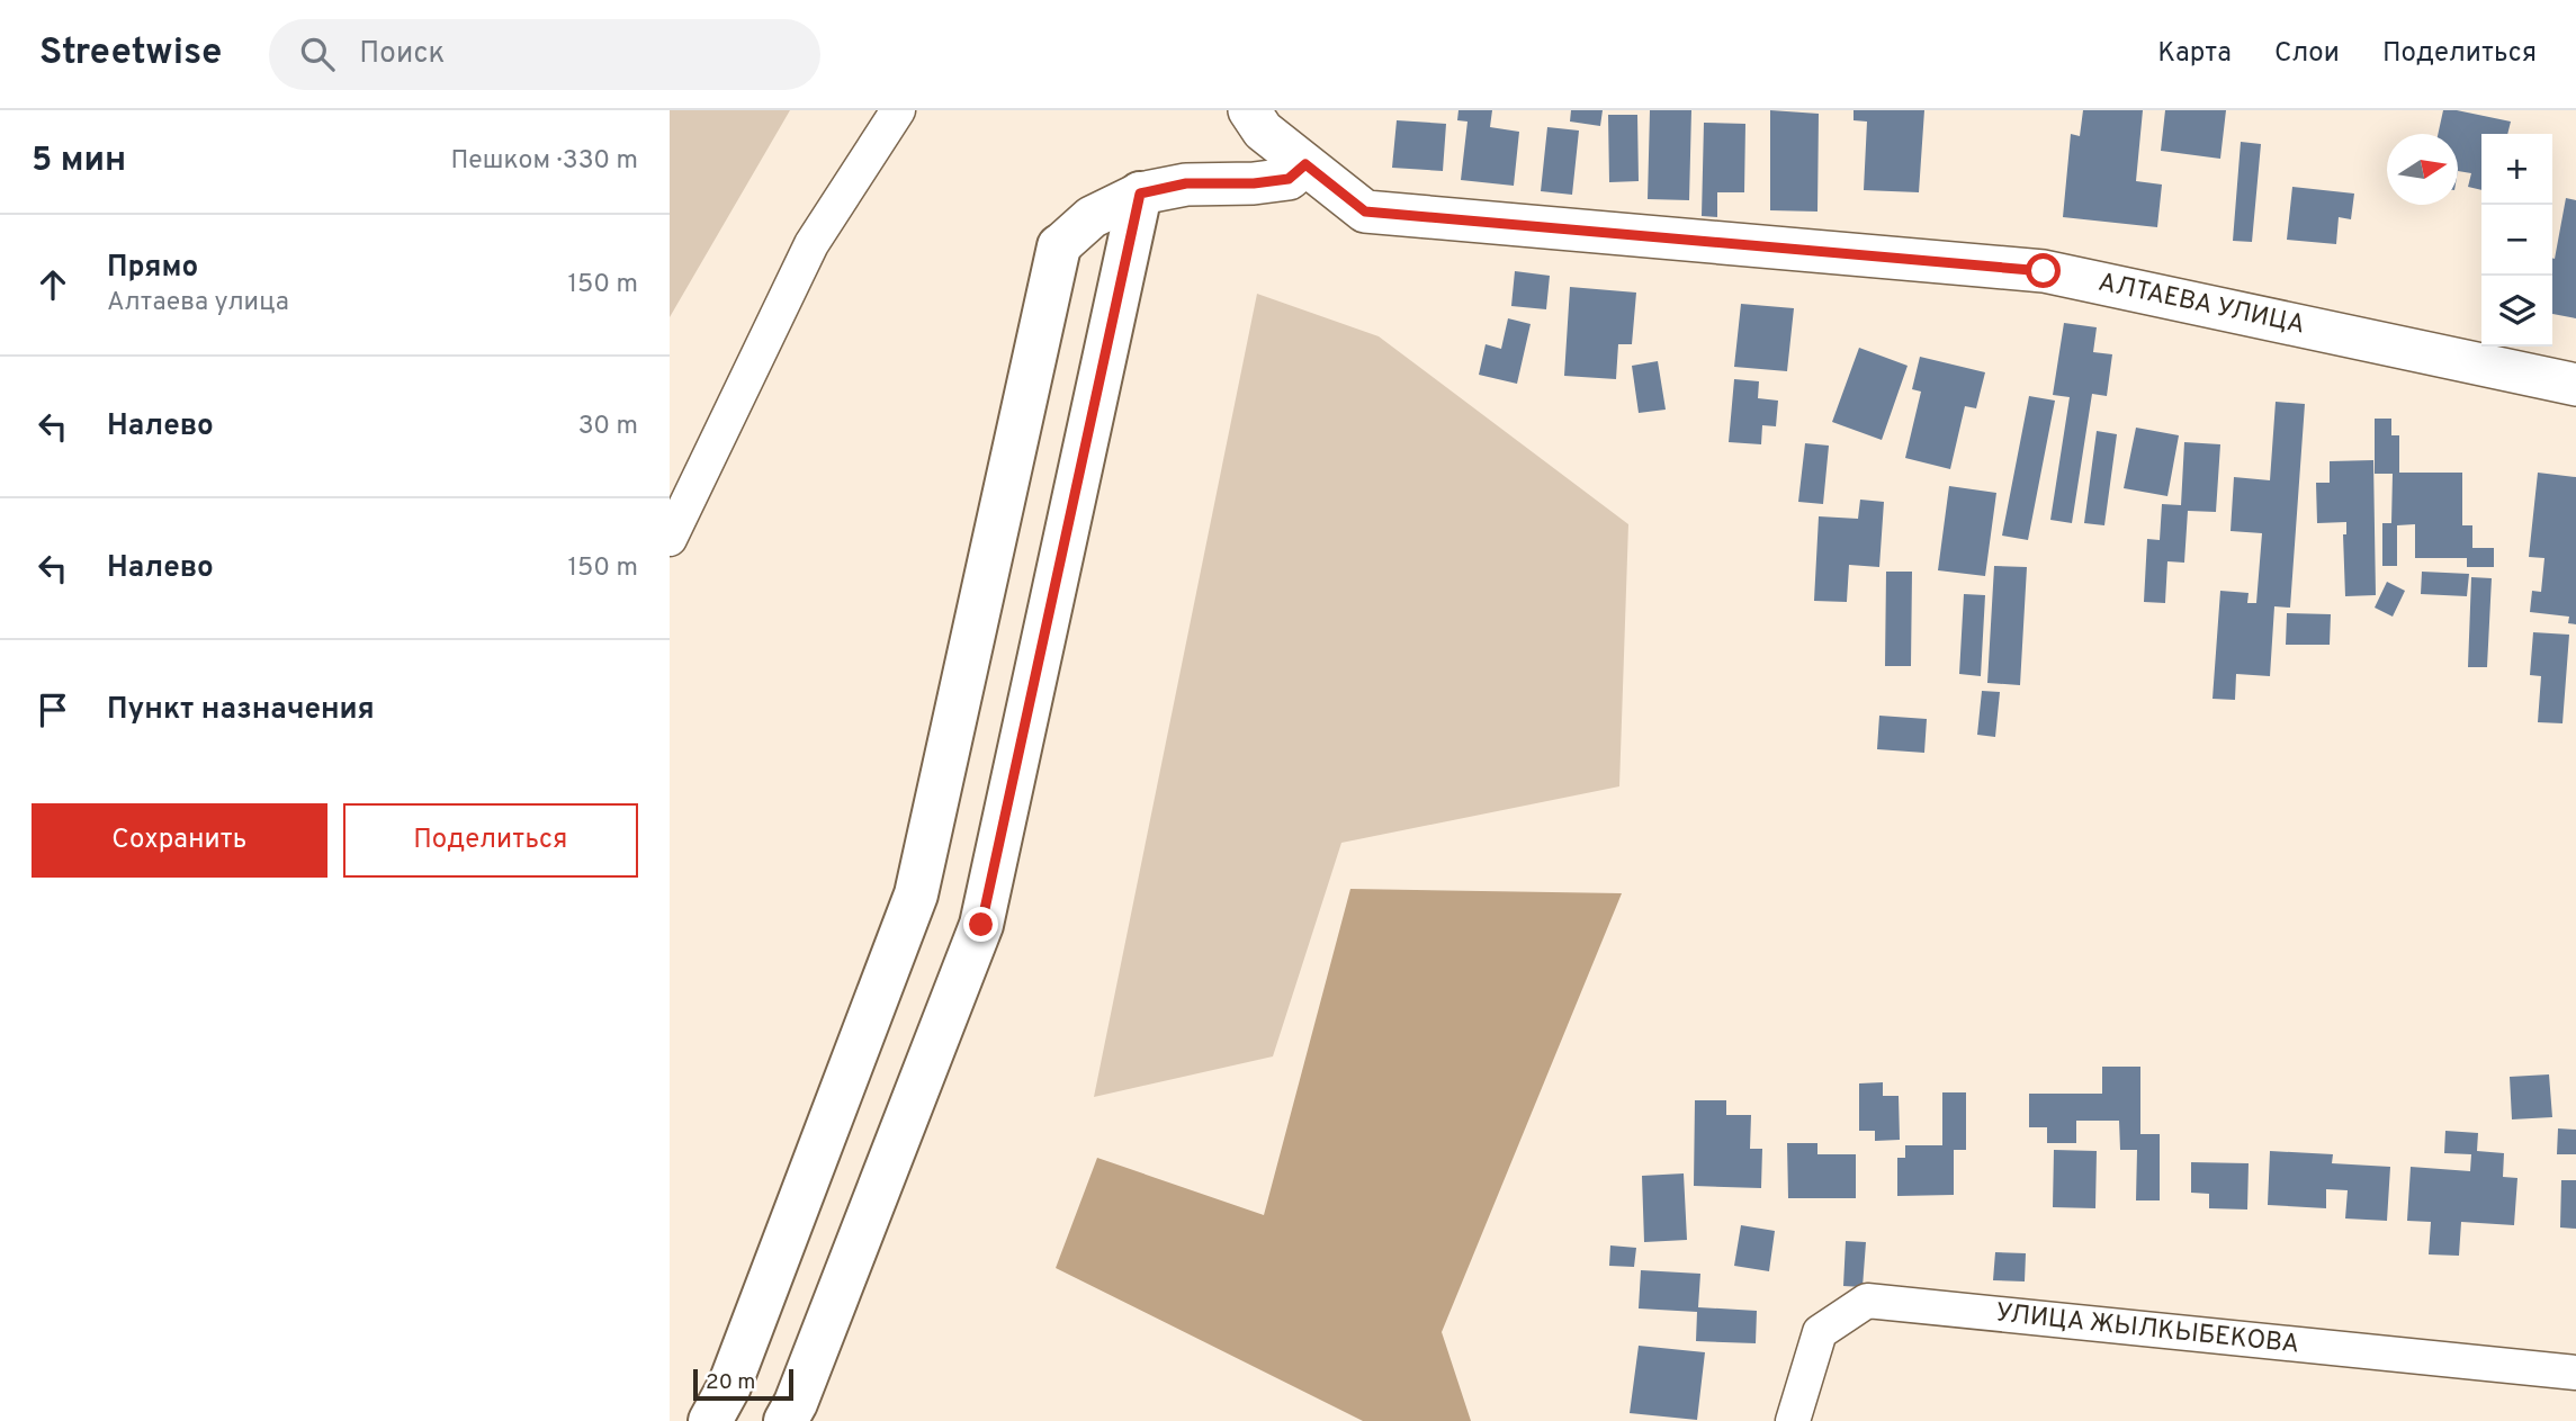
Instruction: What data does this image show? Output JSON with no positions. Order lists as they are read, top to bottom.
{
  "streets": {
    "street": ["АЛТАЕВА УЛИЦА", "УЛИЦА ЖЫЛКЫБЕКОВА"]
  },
  "scale_bar": "20 m",
  "north": "right",
  "page": {
    "header": "Streetwise",
    "search": "Поиск",
    "nav": ["Карта", "Слои", "Поделиться"],
    "heading": ["5 мин", "Пешком · 330 m"],
    "map_buttons": ["+", "−"],
    "list": [
      ["Прямо", "Алтаева улица", "150 m"],
      ["Налево", "30 m"],
      ["Налево", "150 m"],
      "Пункт назначения"
    ],
    "buttons": ["Сохранить", "Поделиться"],
    "scale": "20 m"
  }
}
